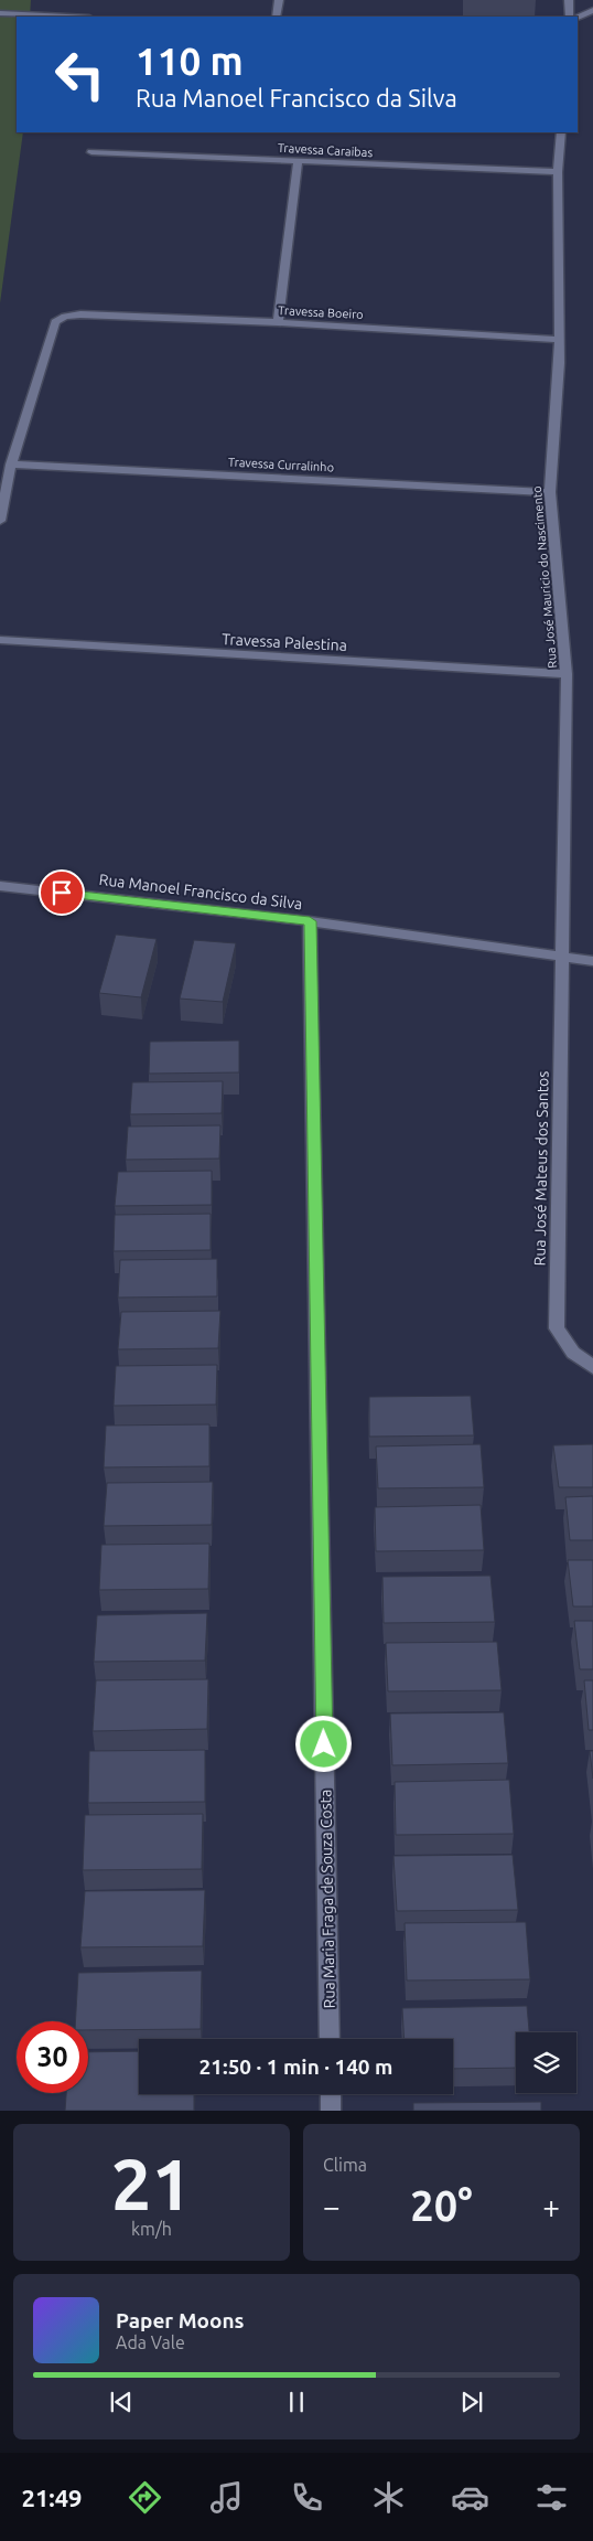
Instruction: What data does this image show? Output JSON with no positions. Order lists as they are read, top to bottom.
{
  "streets": {
    "street": [
      "Travessa Caraibas",
      "Travessa Boeiro",
      "Travessa Curralinho",
      "Rua José Mauricio do Nascimento",
      "Travessa Palestina",
      "Rua Manoel Francisco da Silva",
      "Rua José Mateus dos Santos",
      "Rua Maria Fraga de Souza Costa"
    ]
  },
  "crossings": [
    ["Travessa Caraibas", "Rua José Mauricio do Nascimento"],
    ["Travessa Boeiro", "Travessa Curralinho"],
    ["Travessa Boeiro", "Rua José Mauricio do Nascimento"],
    ["Travessa Curralinho", "Rua José Mauricio do Nascimento"],
    ["Rua José Mauricio do Nascimento", "Travessa Palestina"],
    ["Rua José Mauricio do Nascimento", "Rua Manoel Francisco da Silva"],
    ["Rua José Mauricio do Nascimento", "Rua José Mateus dos Santos"],
    ["Rua Manoel Francisco da Silva", "Rua José Mateus dos Santos"],
    ["Rua Manoel Francisco da Silva", "Rua Maria Fraga de Souza Costa"]
  ],
  "page": {
    "turn": ["110 m", "Rua Manoel Francisco da Silva"],
    "limit": "30",
    "trip": "21:50 · 1 min · 140 m",
    "tile": [
      ["21", "km/h"],
      "Clima"
    ],
    "heat": ["−", "20°", "+"],
    "song": ["Paper Moons", "Ada Vale"],
    "tabs": "21:49"
  }
}
